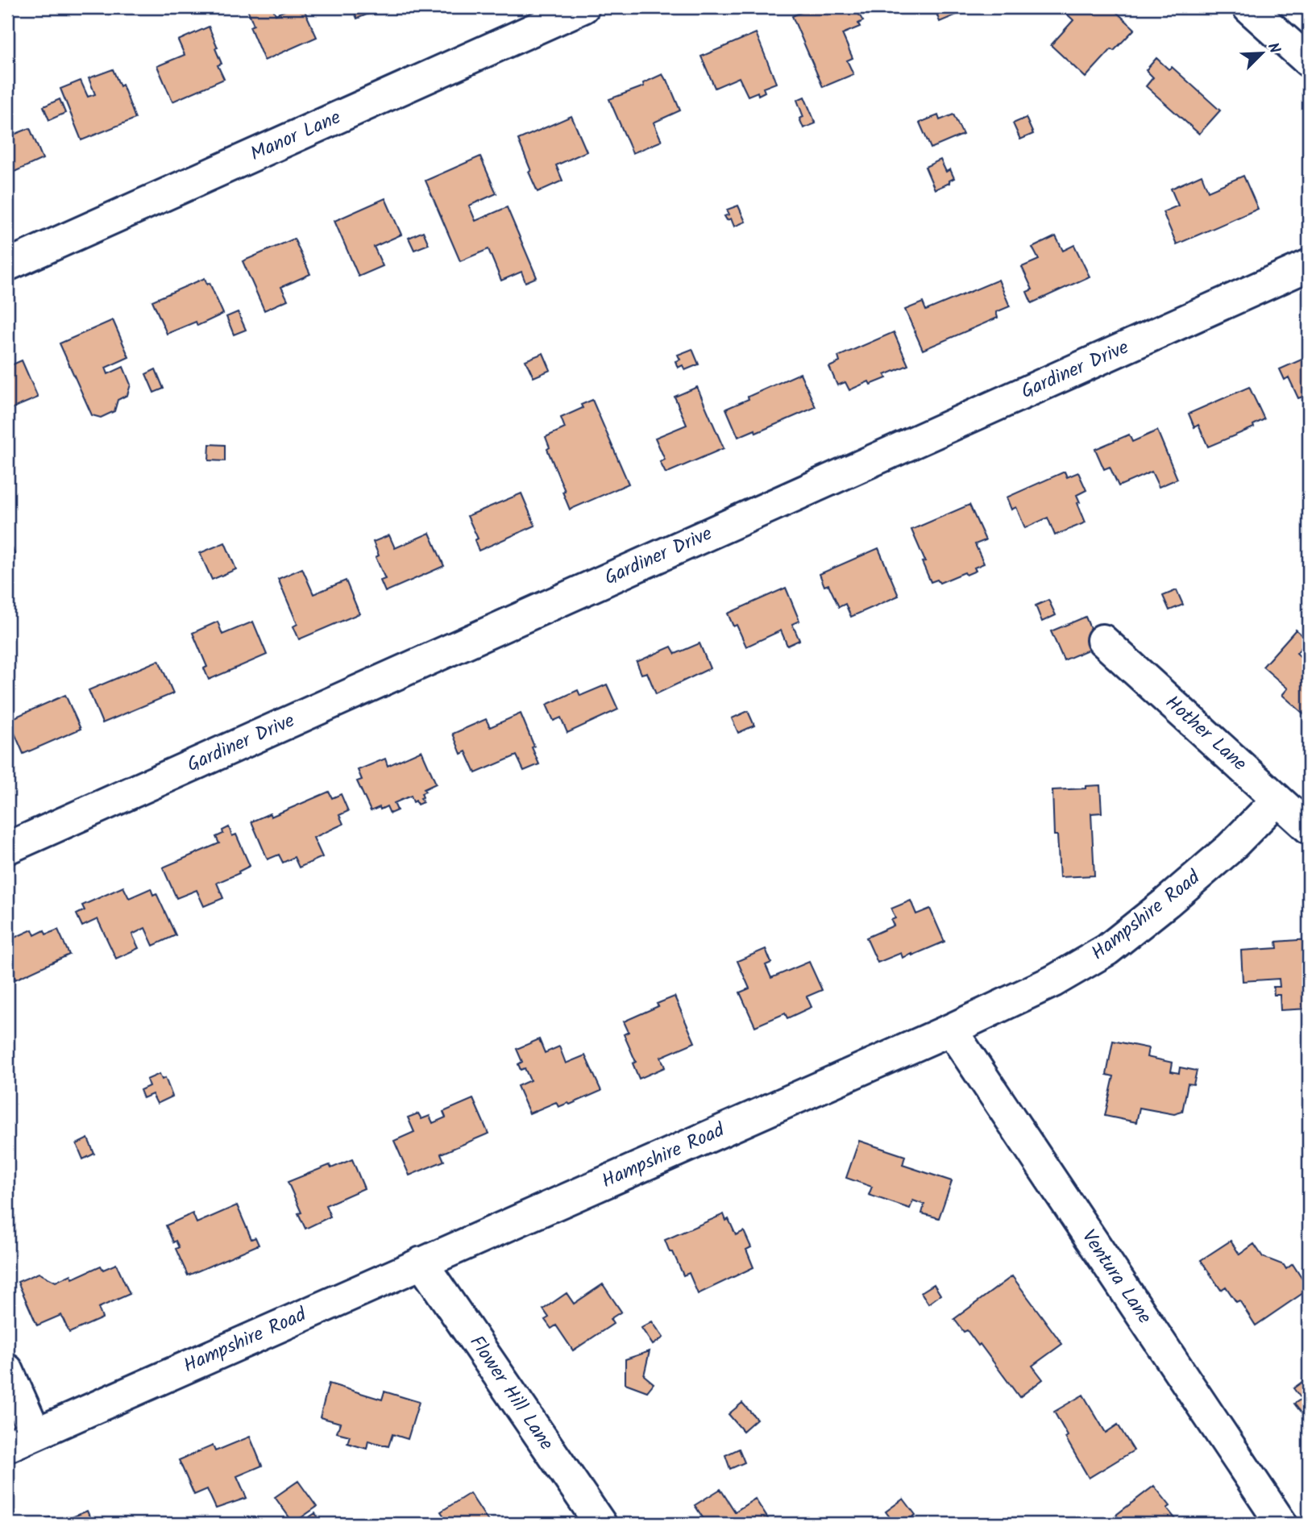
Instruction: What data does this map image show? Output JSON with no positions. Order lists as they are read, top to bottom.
{
  "streets": {
    "street": [
      "Manor Lane",
      "Gardiner Drive",
      "Hother Lane",
      "Hampshire Road",
      "Ventura Lane",
      "Flower Hill Lane"
    ]
  },
  "crossings": [
    ["Hother Lane", "Hampshire Road"],
    ["Hampshire Road", "Ventura Lane"],
    ["Hampshire Road", "Flower Hill Lane"]
  ],
  "north": "top right"
}
